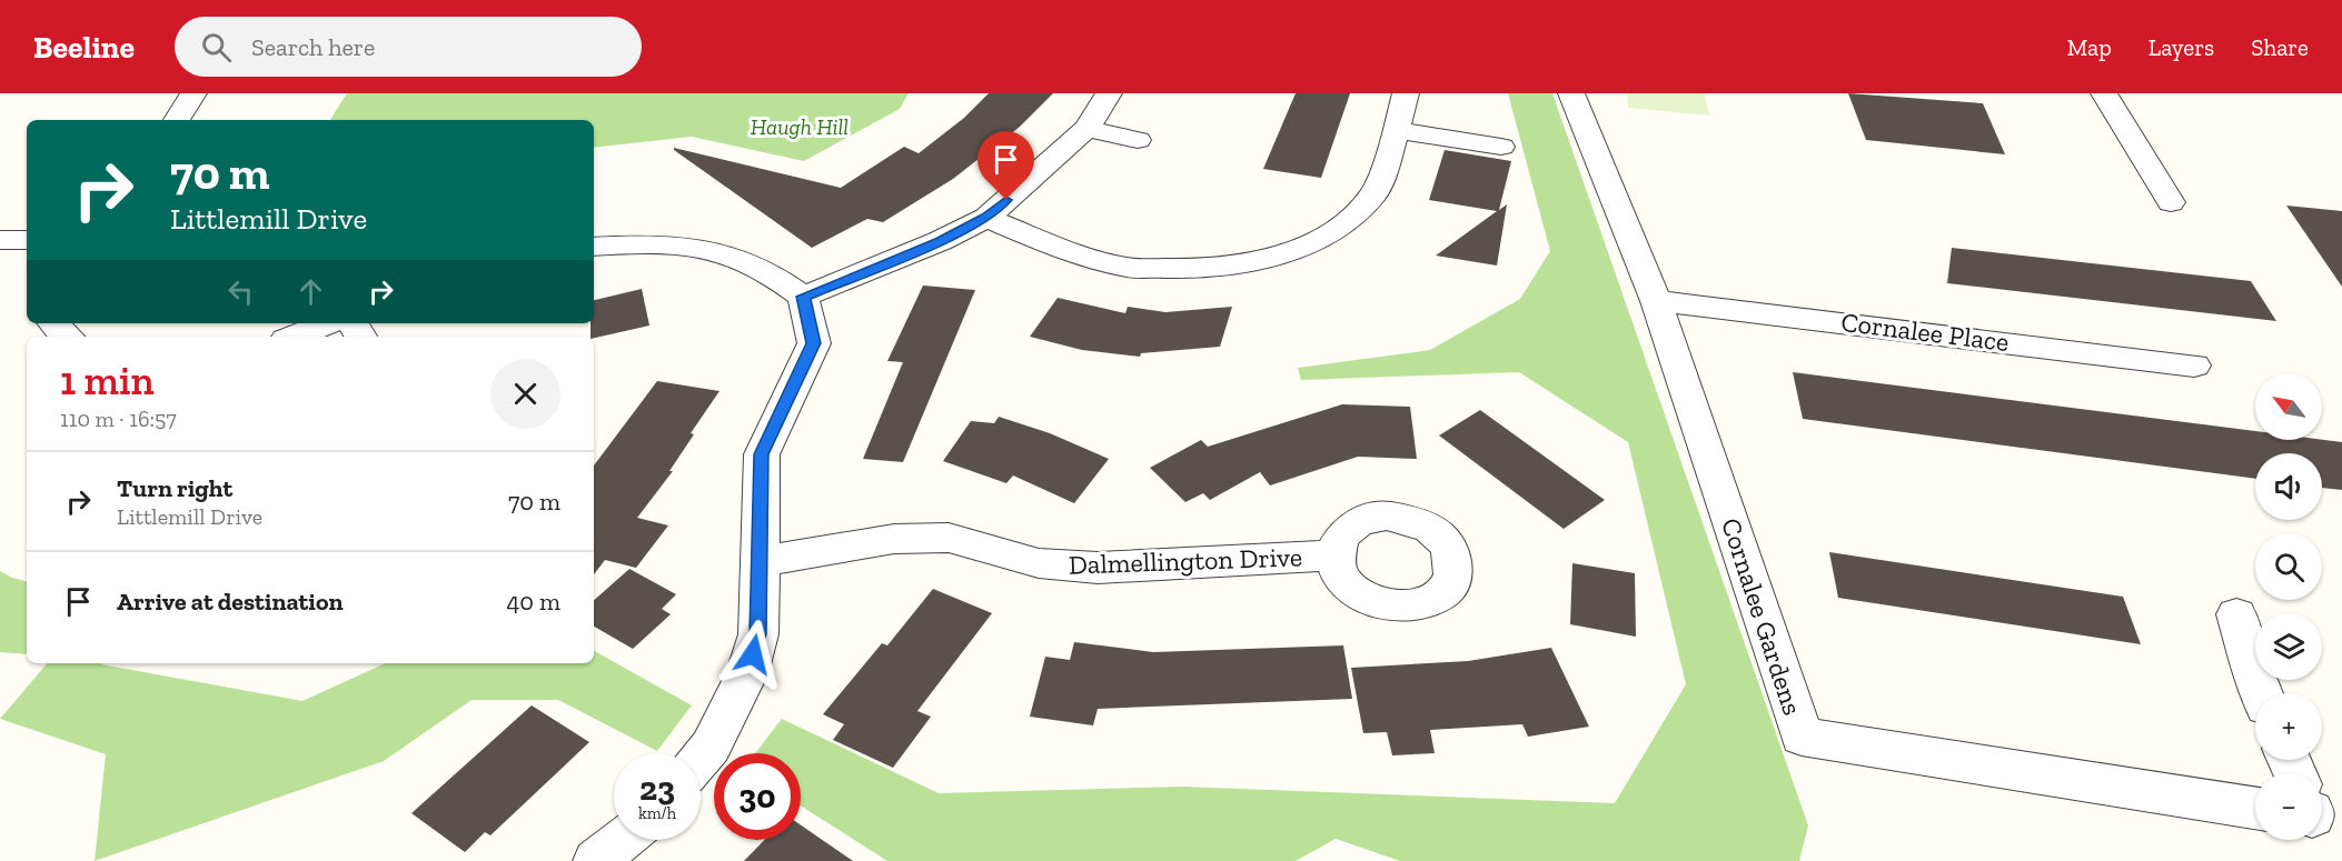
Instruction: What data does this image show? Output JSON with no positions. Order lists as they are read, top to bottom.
{
  "streets": {
    "street": ["Cornalee Place", "Dalmellington Drive", "Cornalee Gardens"]
  },
  "crossings": [
    ["Cornalee Place", "Cornalee Gardens"]
  ],
  "parks": ["Haugh Hill"],
  "north": "top left",
  "page": {
    "header": "Beeline",
    "search": "Search here",
    "nav": ["Map", "Layers", "Share"],
    "turn": ["70 m", "Littlemill Drive"],
    "heading": ["1 min", "110 m · 16:57"],
    "map_buttons": ["+", "−"],
    "list": [
      {
        "name": "Turn right",
        "note": "Littlemill Drive",
        "value": "70 m"
      },
      {
        "name": "Arrive at destination",
        "value": "40 m"
      }
    ],
    "speed": "23 km/h",
    "limit": "30"
  }
}
